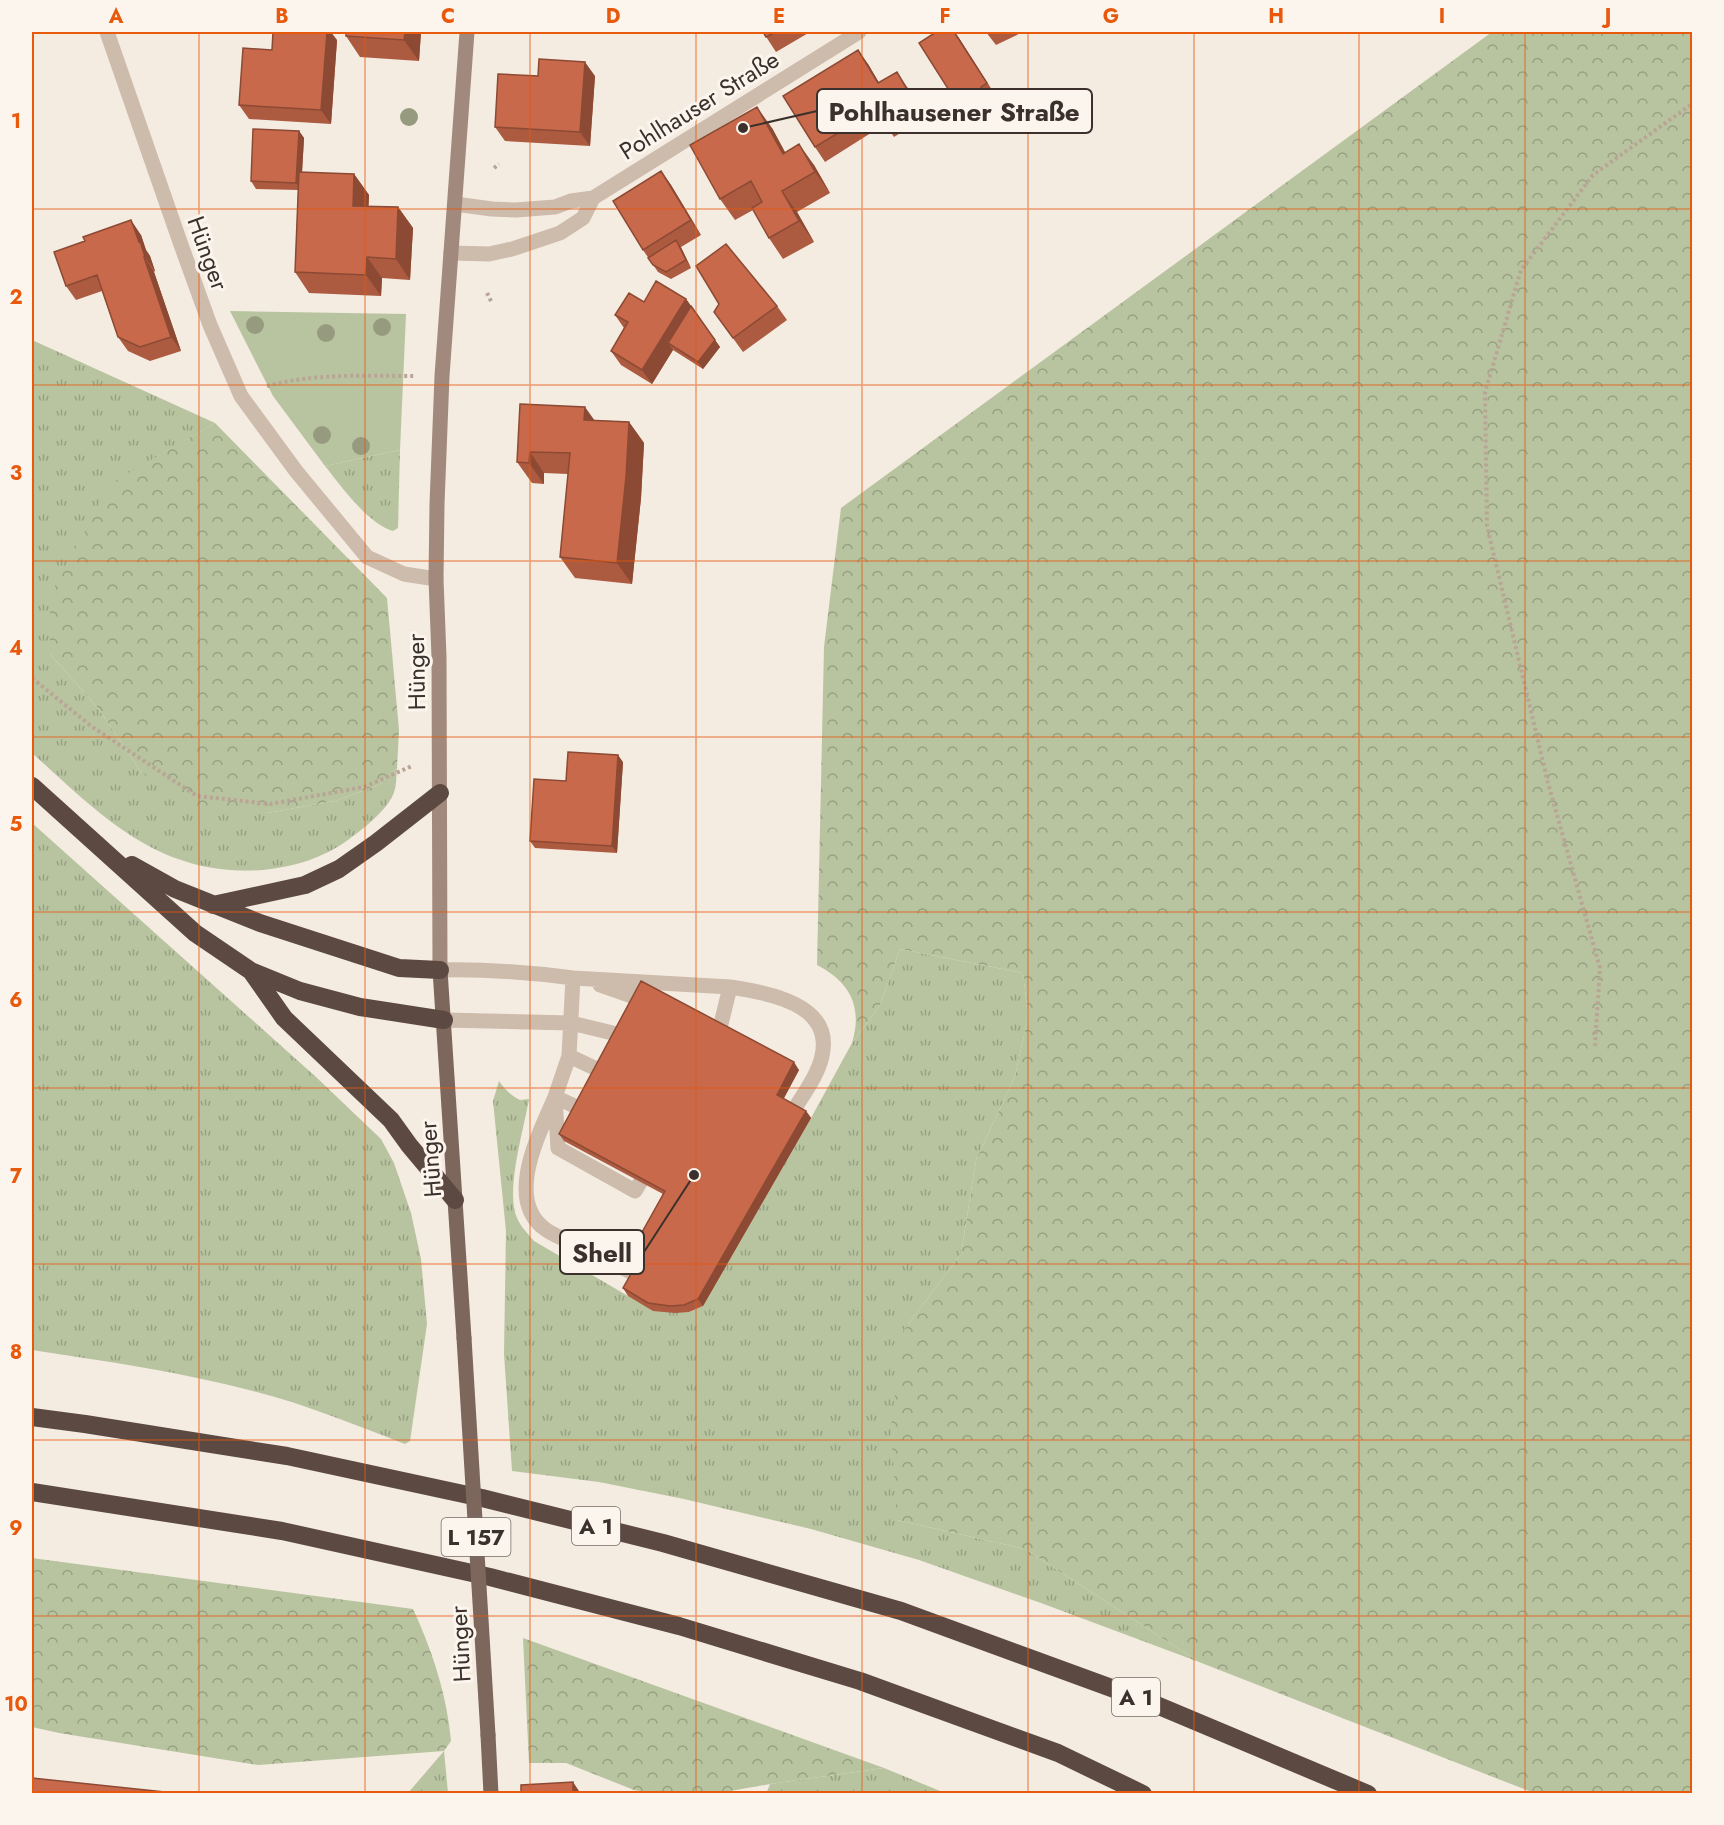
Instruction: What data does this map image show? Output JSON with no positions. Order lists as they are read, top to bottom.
{
  "streets": {
    "highway": ["A 1"],
    "main road": ["Hünger", "L 157"],
    "street": ["Pohlhauser Straße"]
  },
  "crossings": [
    ["Pohlhauser Straße", "Hünger"]
  ],
  "places": ["Pohlhausener Straße", "Shell"],
  "grid": {
    "columns": [
      "A",
      "B",
      "C",
      "D",
      "E",
      "F",
      "G",
      "H",
      "I",
      "J"
    ],
    "rows": [
      "1",
      "2",
      "3",
      "4",
      "5",
      "6",
      "7",
      "8",
      "9",
      "10"
    ]
  }
}
